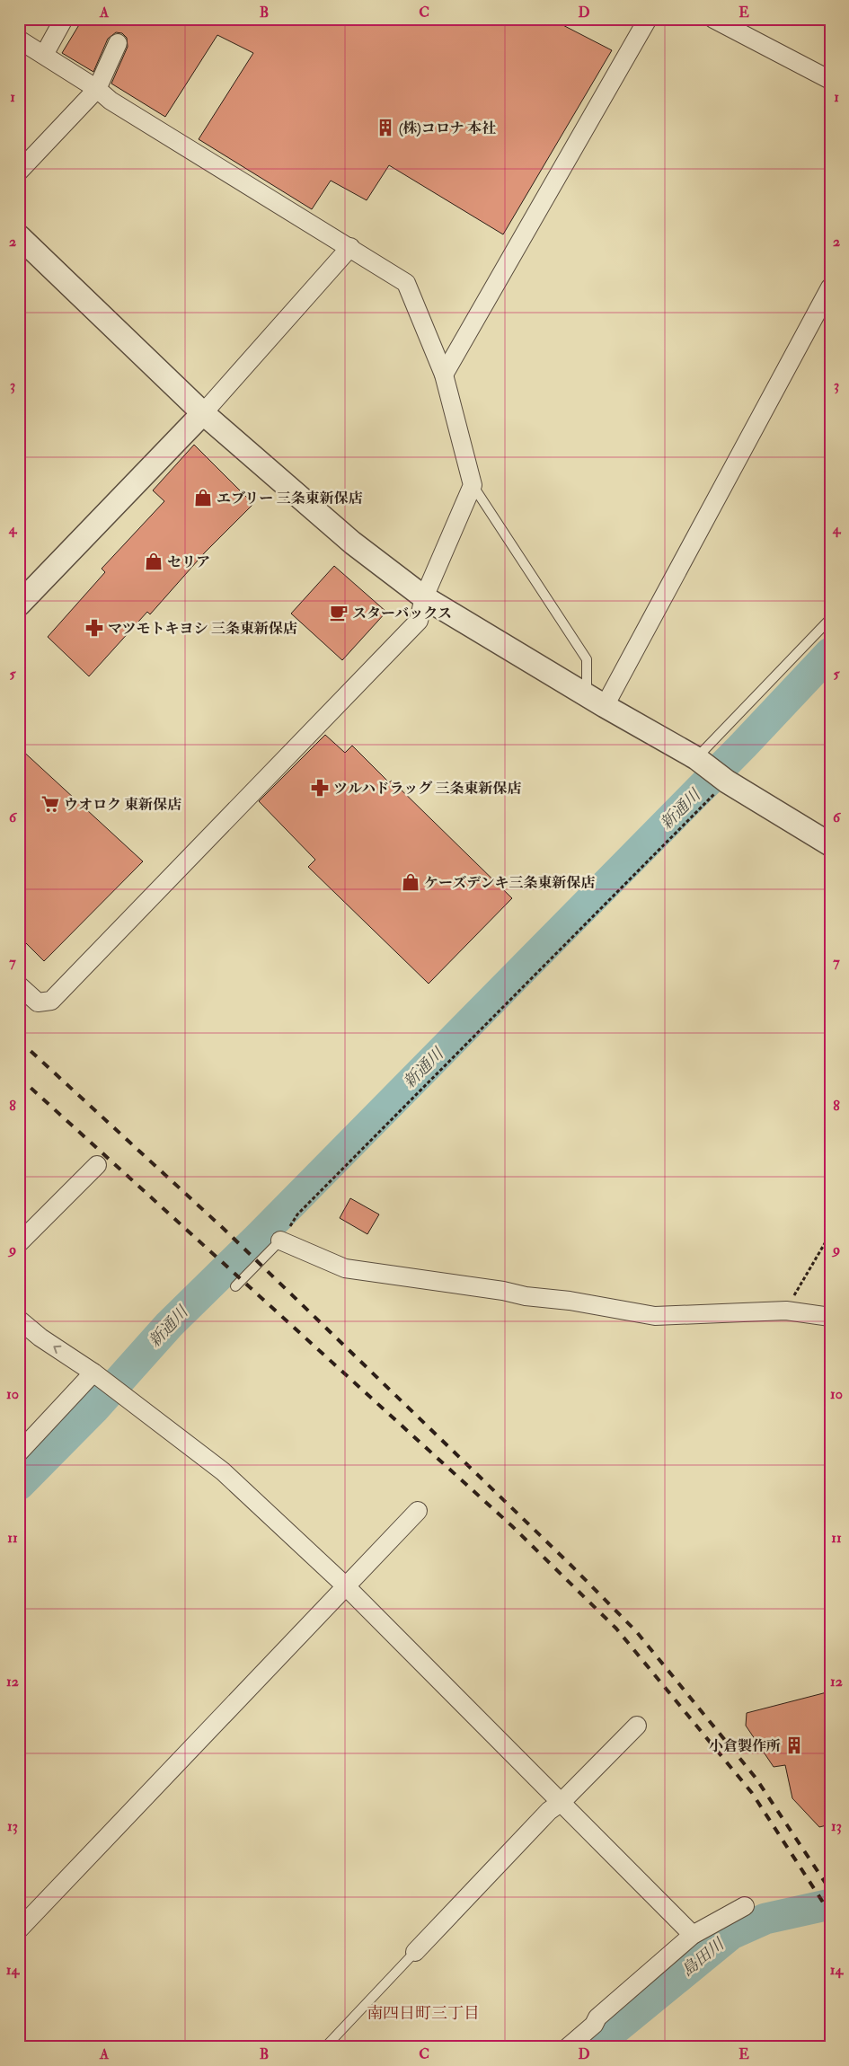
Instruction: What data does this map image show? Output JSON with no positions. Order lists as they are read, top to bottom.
{
  "districts": ["南四日町三丁目"],
  "water": ["新通川", "島田川"],
  "places": {
    "building": ["(株)コロナ 本社", "小倉製作所"],
    "shop": ["エブリー 三条東新保店", "セリア", "ケーズデンキ三条東新保店"],
    "cafe": ["スターバックス"],
    "pharmacy": ["マツモトキヨシ 三条東新保店", "ツルハドラッグ 三条東新保店"],
    "supermarket": ["ウオロク 東新保店"]
  },
  "grid": {
    "columns": [
      "A",
      "B",
      "C",
      "D",
      "E"
    ],
    "rows": [
      "1",
      "2",
      "3",
      "4",
      "5",
      "6",
      "7",
      "8",
      "9",
      "10",
      "11",
      "12",
      "13",
      "14"
    ]
  }
}
